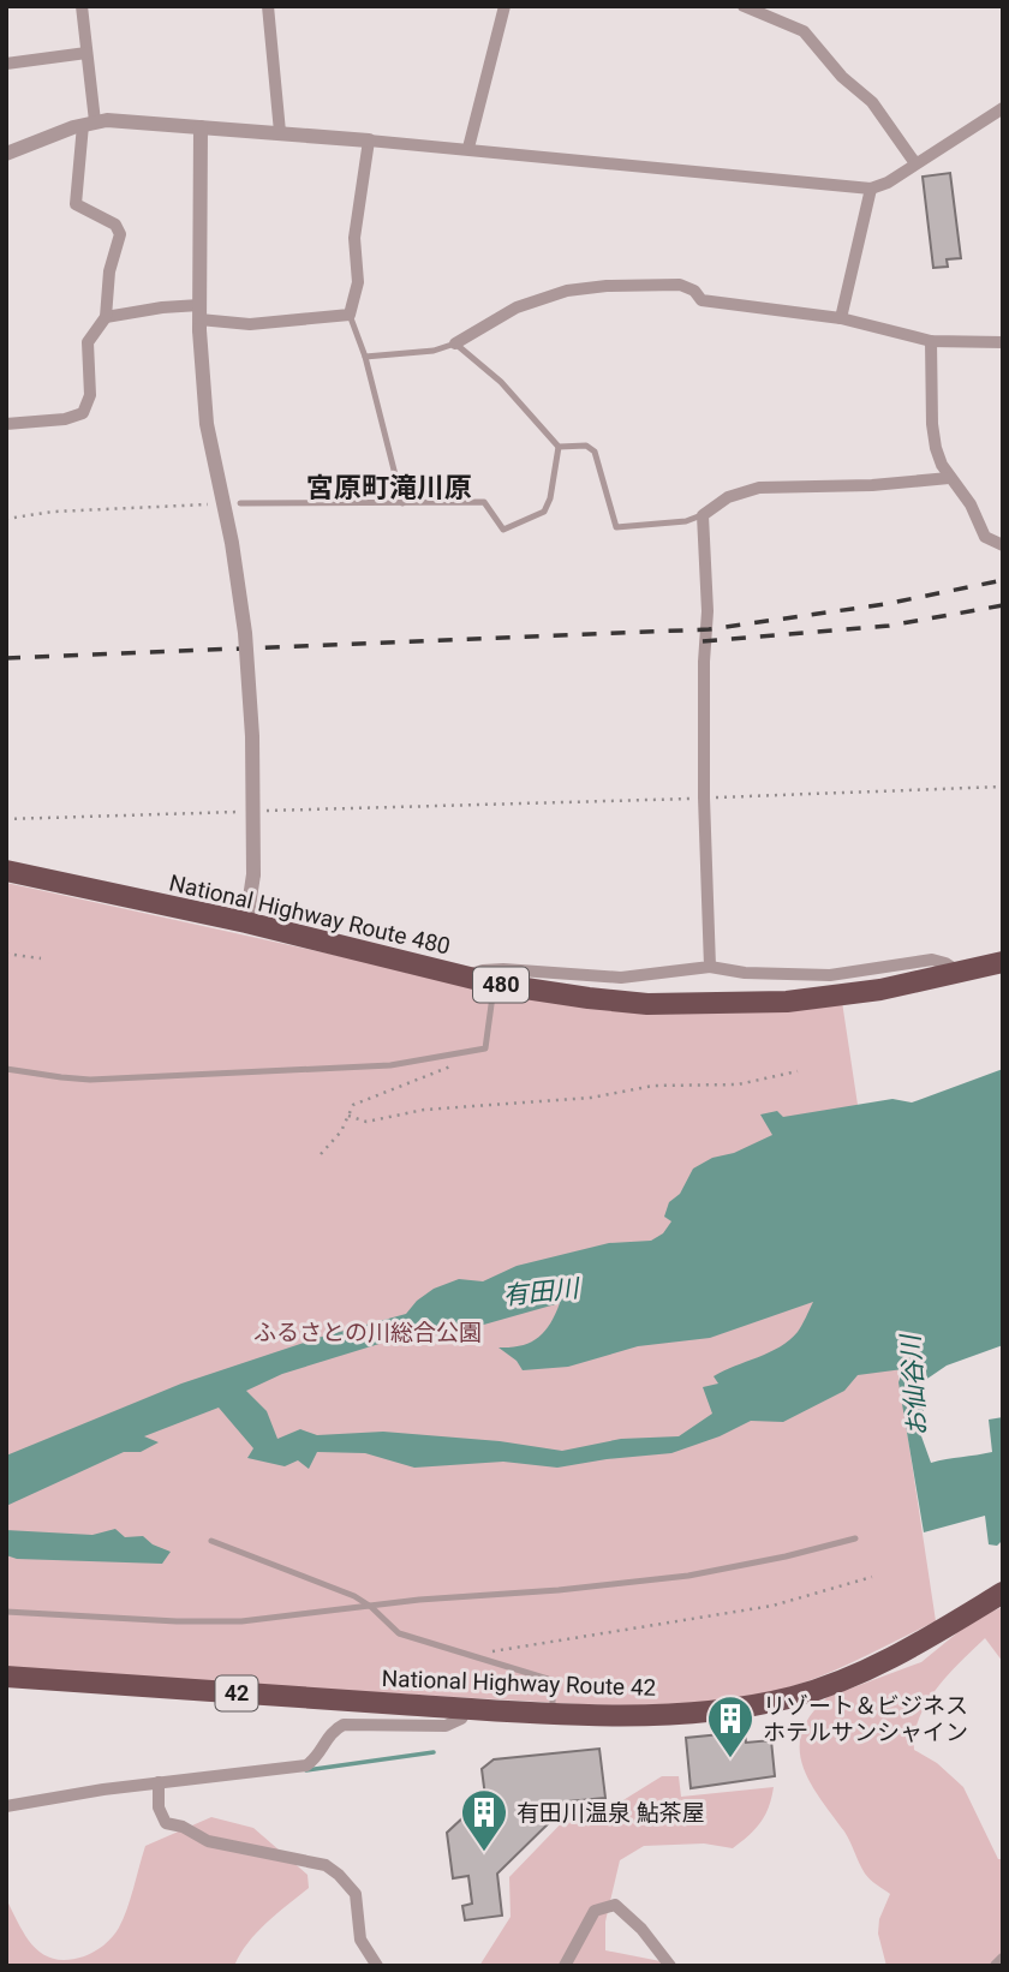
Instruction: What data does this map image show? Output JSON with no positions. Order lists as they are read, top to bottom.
{
  "streets": {
    "highway": [
      "National Highway Route 480",
      "480",
      "National Highway Route 42",
      "42"
    ]
  },
  "districts": ["宮原町滝川原"],
  "water": ["有田川", "お仙谷川"],
  "parks": ["ふるさとの川総合公園"],
  "places": {
    "building": ["リゾート＆ビジネス ホテルサンシャイン", "有田川温泉 鮎茶屋"]
  }
}
